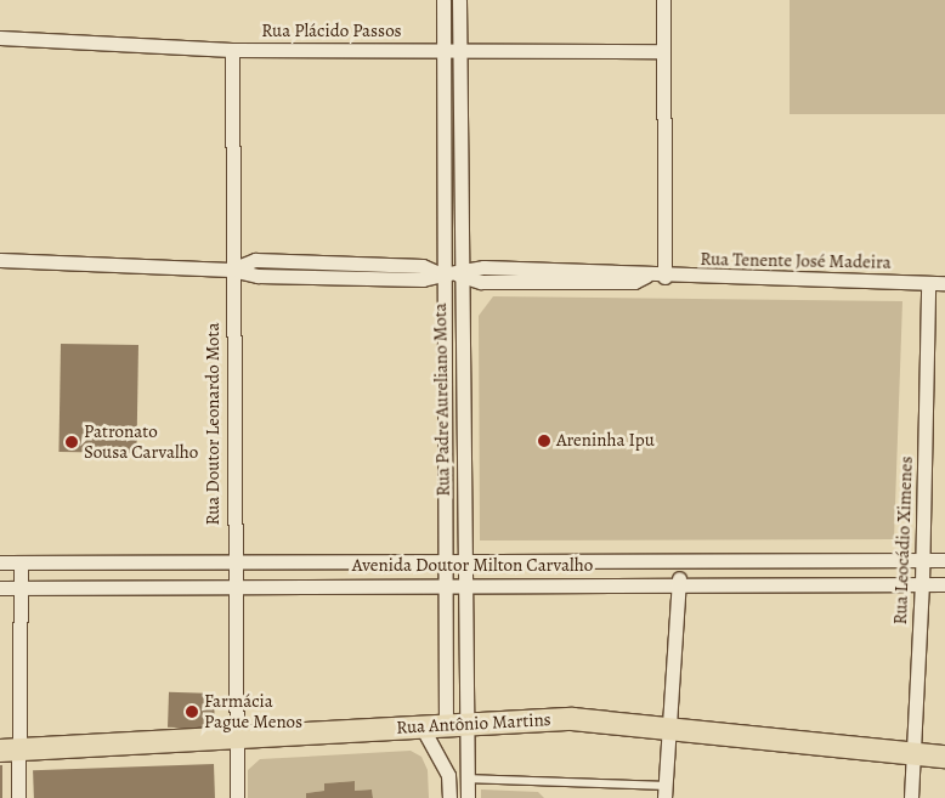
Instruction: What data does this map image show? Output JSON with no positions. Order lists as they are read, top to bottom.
{
  "streets": {
    "main road": ["Rua Antônio Martins"],
    "street": [
      "Rua Plácido Passos",
      "Rua Tenente José Madeira",
      "Rua Padre Aureliano Mota",
      "Rua Doutor Leonardo Mota",
      "Rua Leocádio Ximenes",
      "Avenida Doutor Milton Carvalho"
    ]
  },
  "crossings": [
    ["Rua Plácido Passos", "Rua Padre Aureliano Mota"],
    ["Rua Plácido Passos", "Rua Doutor Leonardo Mota"],
    ["Rua Tenente José Madeira", "Rua Padre Aureliano Mota"],
    ["Rua Tenente José Madeira", "Rua Doutor Leonardo Mota"],
    ["Rua Tenente José Madeira", "Rua Leocádio Ximenes"],
    ["Rua Padre Aureliano Mota", "Avenida Doutor Milton Carvalho"],
    ["Rua Padre Aureliano Mota", "Rua Antônio Martins"],
    ["Rua Doutor Leonardo Mota", "Avenida Doutor Milton Carvalho"],
    ["Rua Doutor Leonardo Mota", "Rua Antônio Martins"],
    ["Rua Leocádio Ximenes", "Avenida Doutor Milton Carvalho"],
    ["Rua Leocádio Ximenes", "Rua Antônio Martins"]
  ],
  "places": ["Areninha Ipu", "Patronato Sousa Carvalho", "Farmácia Pague Menos"]
}
